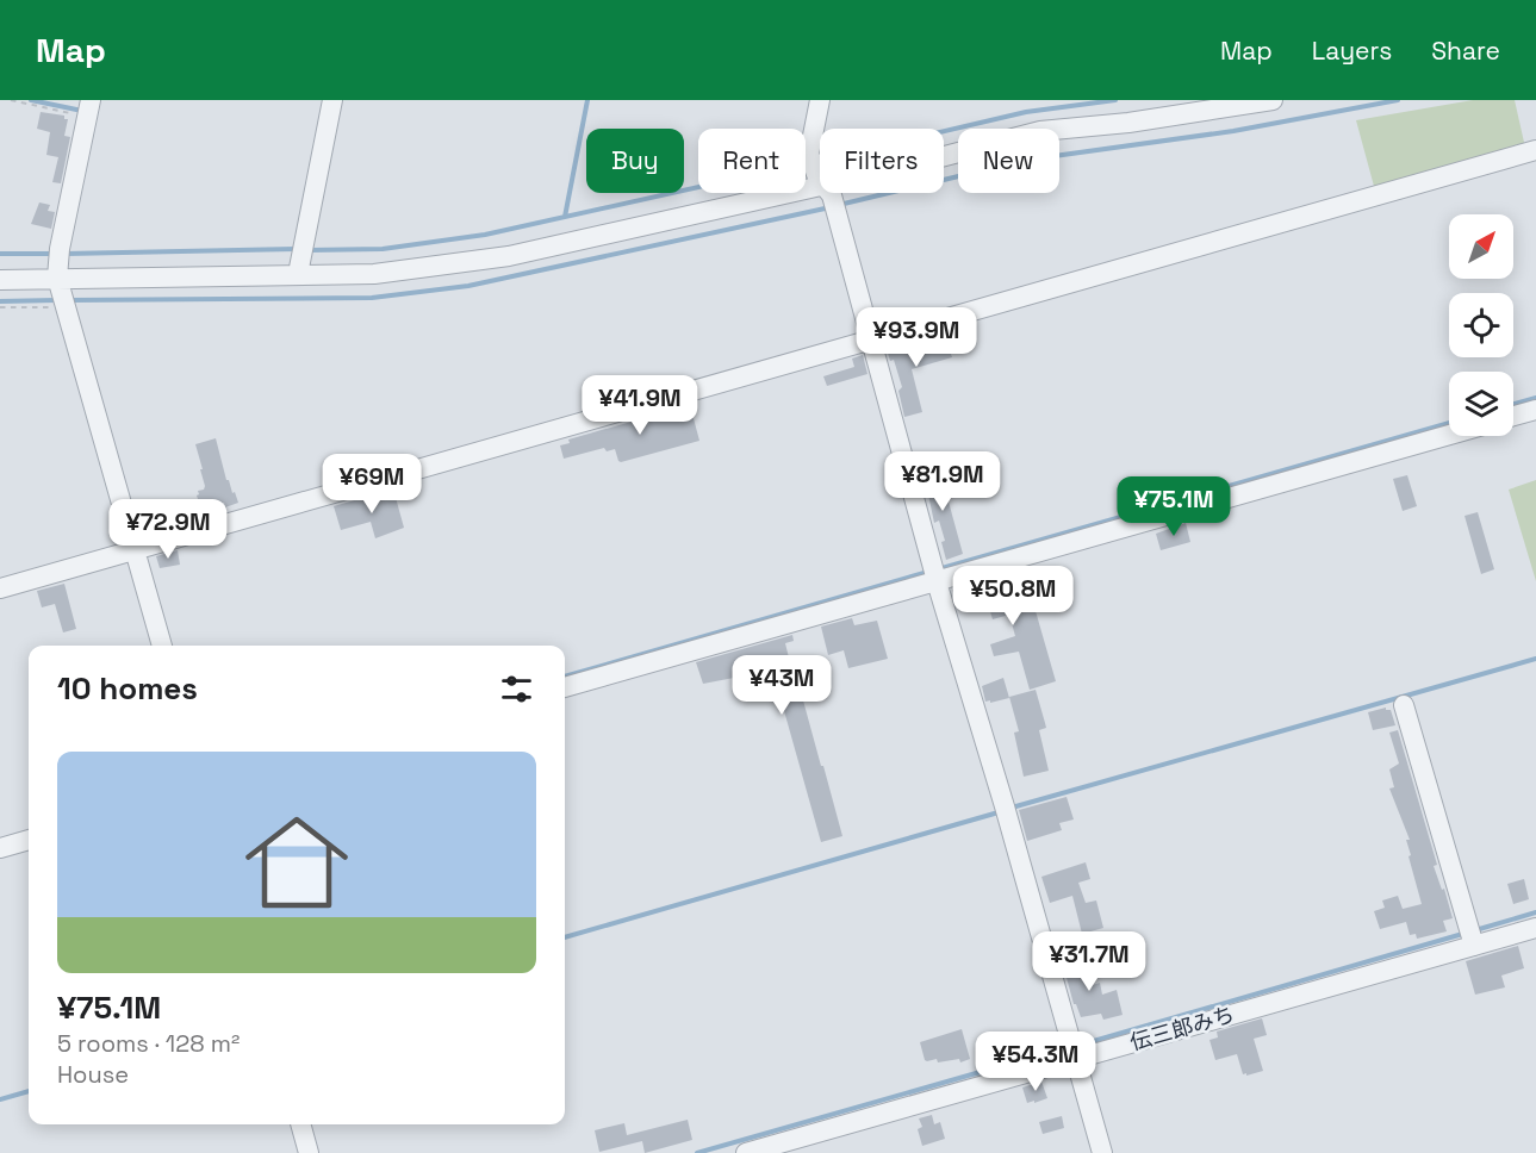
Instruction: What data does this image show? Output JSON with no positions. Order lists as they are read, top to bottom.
{
  "streets": {
    "street": ["伝三郎みち"]
  },
  "north": "top right",
  "page": {
    "header": "Map",
    "nav": ["Map", "Layers", "Share"],
    "chip": [
      "Buy",
      "Rent",
      "Filters",
      "New"
    ],
    "price": [
      "¥93.9M",
      "¥41.9M",
      "¥81.9M",
      "¥69M",
      "¥75.1M",
      "¥72.9M",
      "¥50.8M",
      "¥43M",
      "¥31.7M",
      "¥54.3M"
    ],
    "heading": "10 homes",
    "list": [
      {
        "name": "¥75.1M",
        "note": "5 rooms · 128 m² · House"
      }
    ]
  }
}
